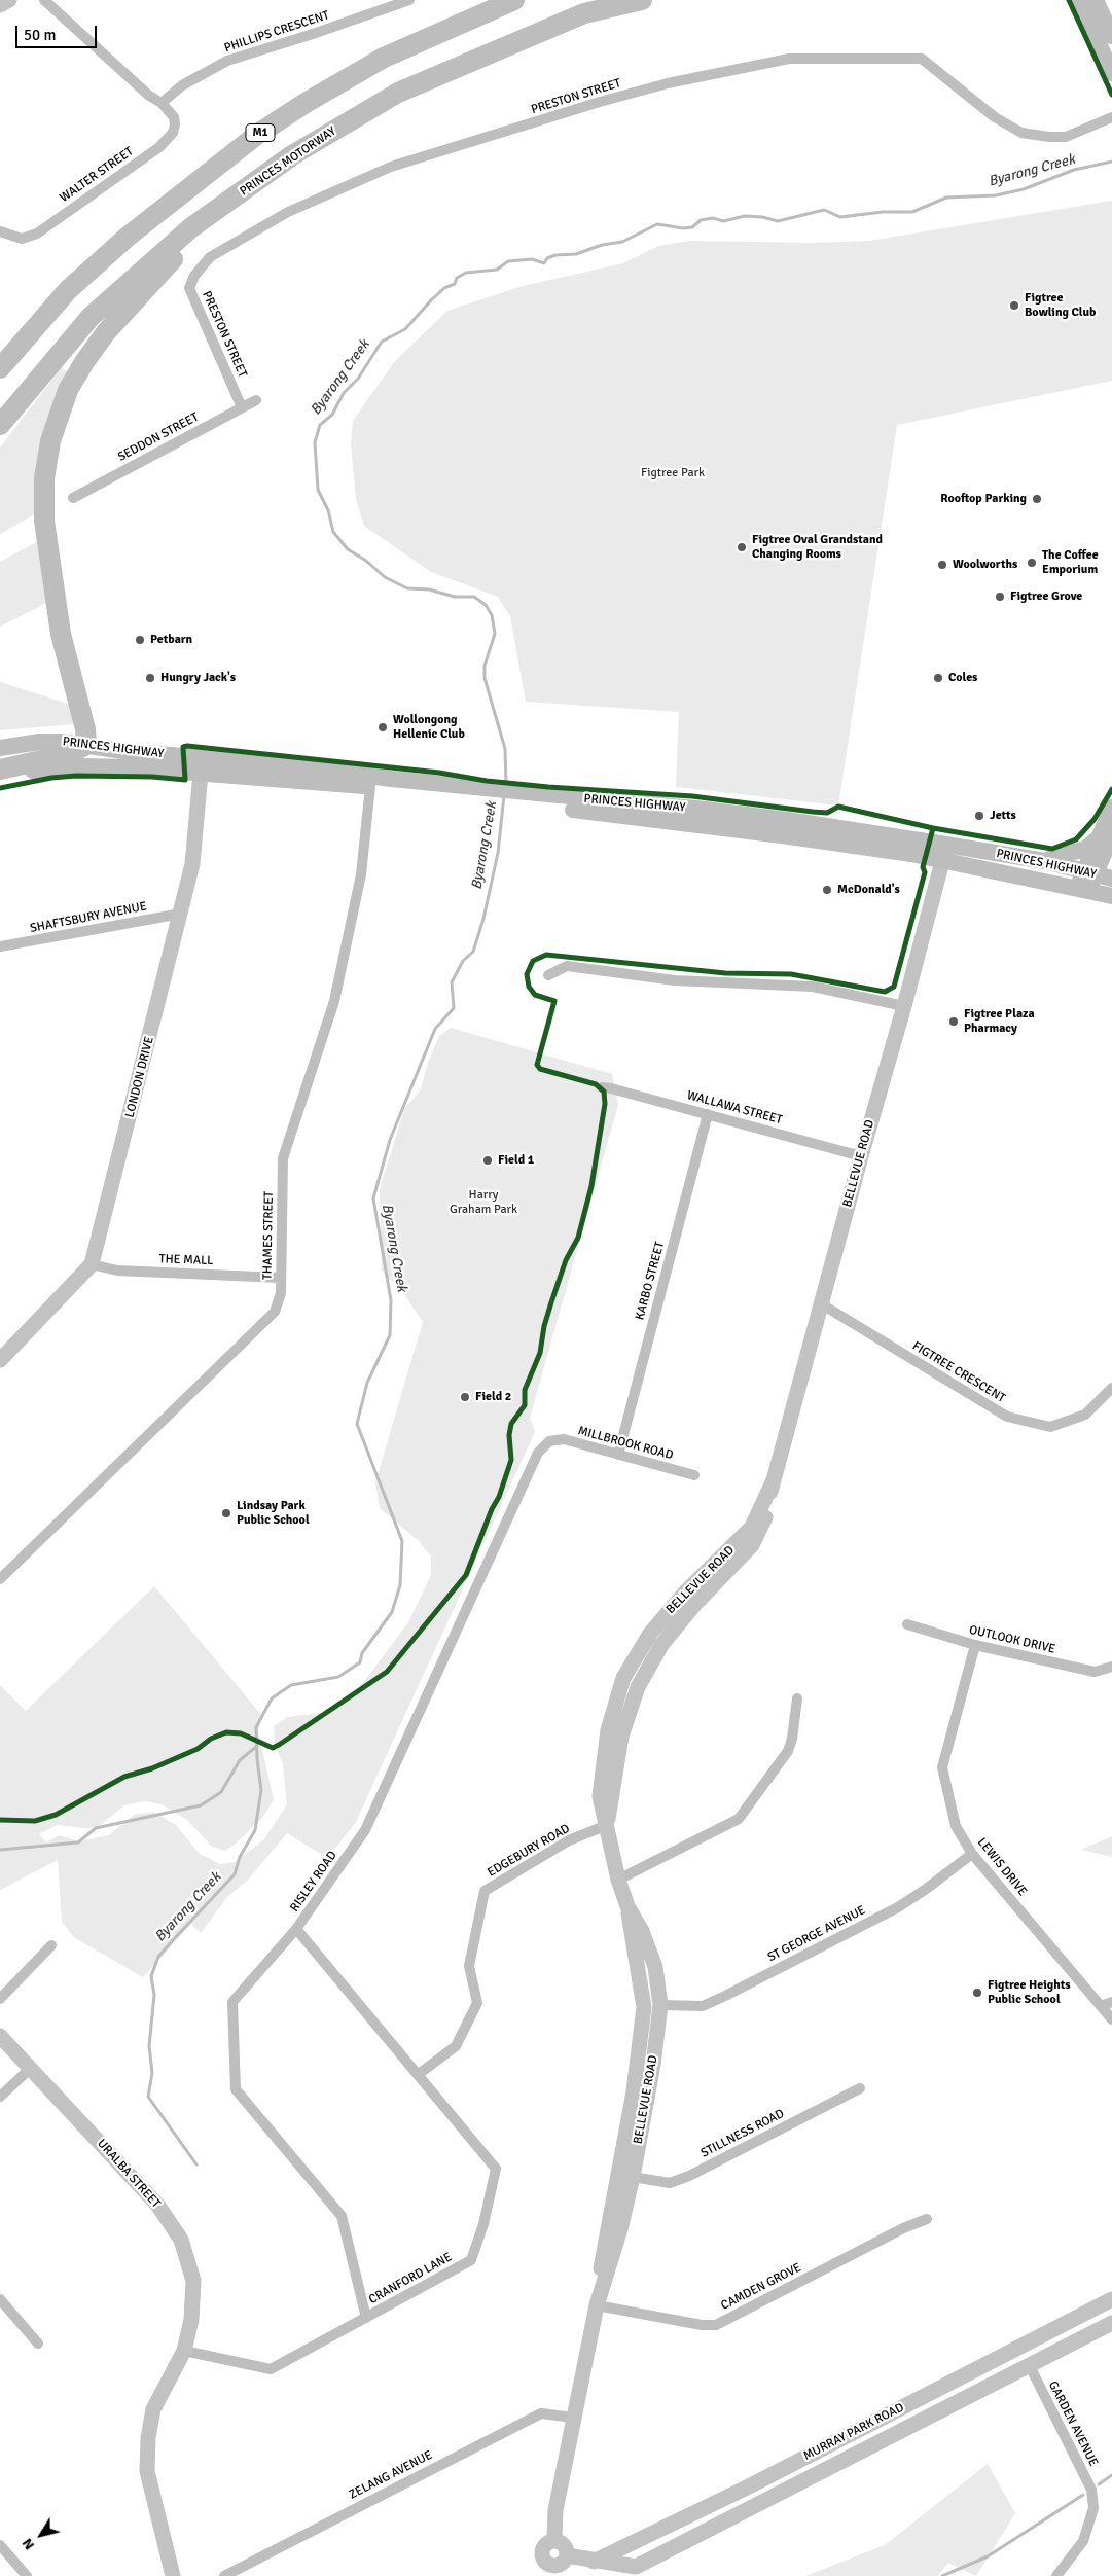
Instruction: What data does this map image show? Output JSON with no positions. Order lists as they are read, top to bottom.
{
  "streets": {
    "highway": ["M1", "PRINCES MOTORWAY"],
    "main road": ["PRINCES HIGHWAY"],
    "street": [
      "PHILLIPS CRESCENT",
      "PRESTON STREET",
      "WALTER STREET",
      "SEDDON STREET",
      "SHAFTSBURY AVENUE",
      "LONDON DRIVE",
      "WALLAWA STREET",
      "BELLEVUE ROAD",
      "THAMES STREET",
      "THE MALL",
      "KARBO STREET",
      "FIGTREE CRESCENT",
      "MILLBROOK ROAD",
      "OUTLOOK DRIVE",
      "EDGEBURY ROAD",
      "LEWIS DRIVE",
      "RISLEY ROAD",
      "ST GEORGE AVENUE",
      "STILLNESS ROAD",
      "URALBA STREET",
      "CRANFORD LANE",
      "CAMDEN GROVE",
      "GARDEN AVENUE",
      "MURRAY PARK ROAD",
      "ZELANG AVENUE"
    ]
  },
  "crossings": [
    ["PHILLIPS CRESCENT", "WALTER STREET"],
    ["PRESTON STREET", "SEDDON STREET"],
    ["PRINCES HIGHWAY", "LONDON DRIVE"],
    ["PRINCES HIGHWAY", "BELLEVUE ROAD"],
    ["PRINCES HIGHWAY", "THAMES STREET"],
    ["SHAFTSBURY AVENUE", "LONDON DRIVE"],
    ["LONDON DRIVE", "THE MALL"],
    ["WALLAWA STREET", "BELLEVUE ROAD"],
    ["WALLAWA STREET", "KARBO STREET"],
    ["BELLEVUE ROAD", "FIGTREE CRESCENT"],
    ["BELLEVUE ROAD", "EDGEBURY ROAD"],
    ["BELLEVUE ROAD", "ST GEORGE AVENUE"],
    ["BELLEVUE ROAD", "STILLNESS ROAD"],
    ["BELLEVUE ROAD", "CAMDEN GROVE"],
    ["BELLEVUE ROAD", "MURRAY PARK ROAD"],
    ["BELLEVUE ROAD", "ZELANG AVENUE"],
    ["THAMES STREET", "THE MALL"],
    ["KARBO STREET", "MILLBROOK ROAD"],
    ["MILLBROOK ROAD", "RISLEY ROAD"],
    ["OUTLOOK DRIVE", "LEWIS DRIVE"],
    ["EDGEBURY ROAD", "CRANFORD LANE"],
    ["LEWIS DRIVE", "ST GEORGE AVENUE"],
    ["RISLEY ROAD", "CRANFORD LANE"],
    ["URALBA STREET", "CRANFORD LANE"],
    ["GARDEN AVENUE", "MURRAY PARK ROAD"]
  ],
  "water": ["Byarong Creek"],
  "parks": ["Figtree Park", "Harry Graham Park"],
  "places": [
    "Figtree Bowling Club",
    "Rooftop Parking",
    "Figtree Oval Grandstand Changing Rooms",
    "The Coffee Emporium",
    "Woolworths",
    "Figtree Grove",
    "Petbarn",
    "Hungry Jack's",
    "Coles",
    "Wollongong Hellenic Club",
    "Jetts",
    "McDonald's",
    "Figtree Plaza Pharmacy",
    "Field 1",
    "Field 2",
    "Lindsay Park Public School",
    "Figtree Heights Public School"
  ],
  "scale_bar": "50 m",
  "north": "bottom left"
}
